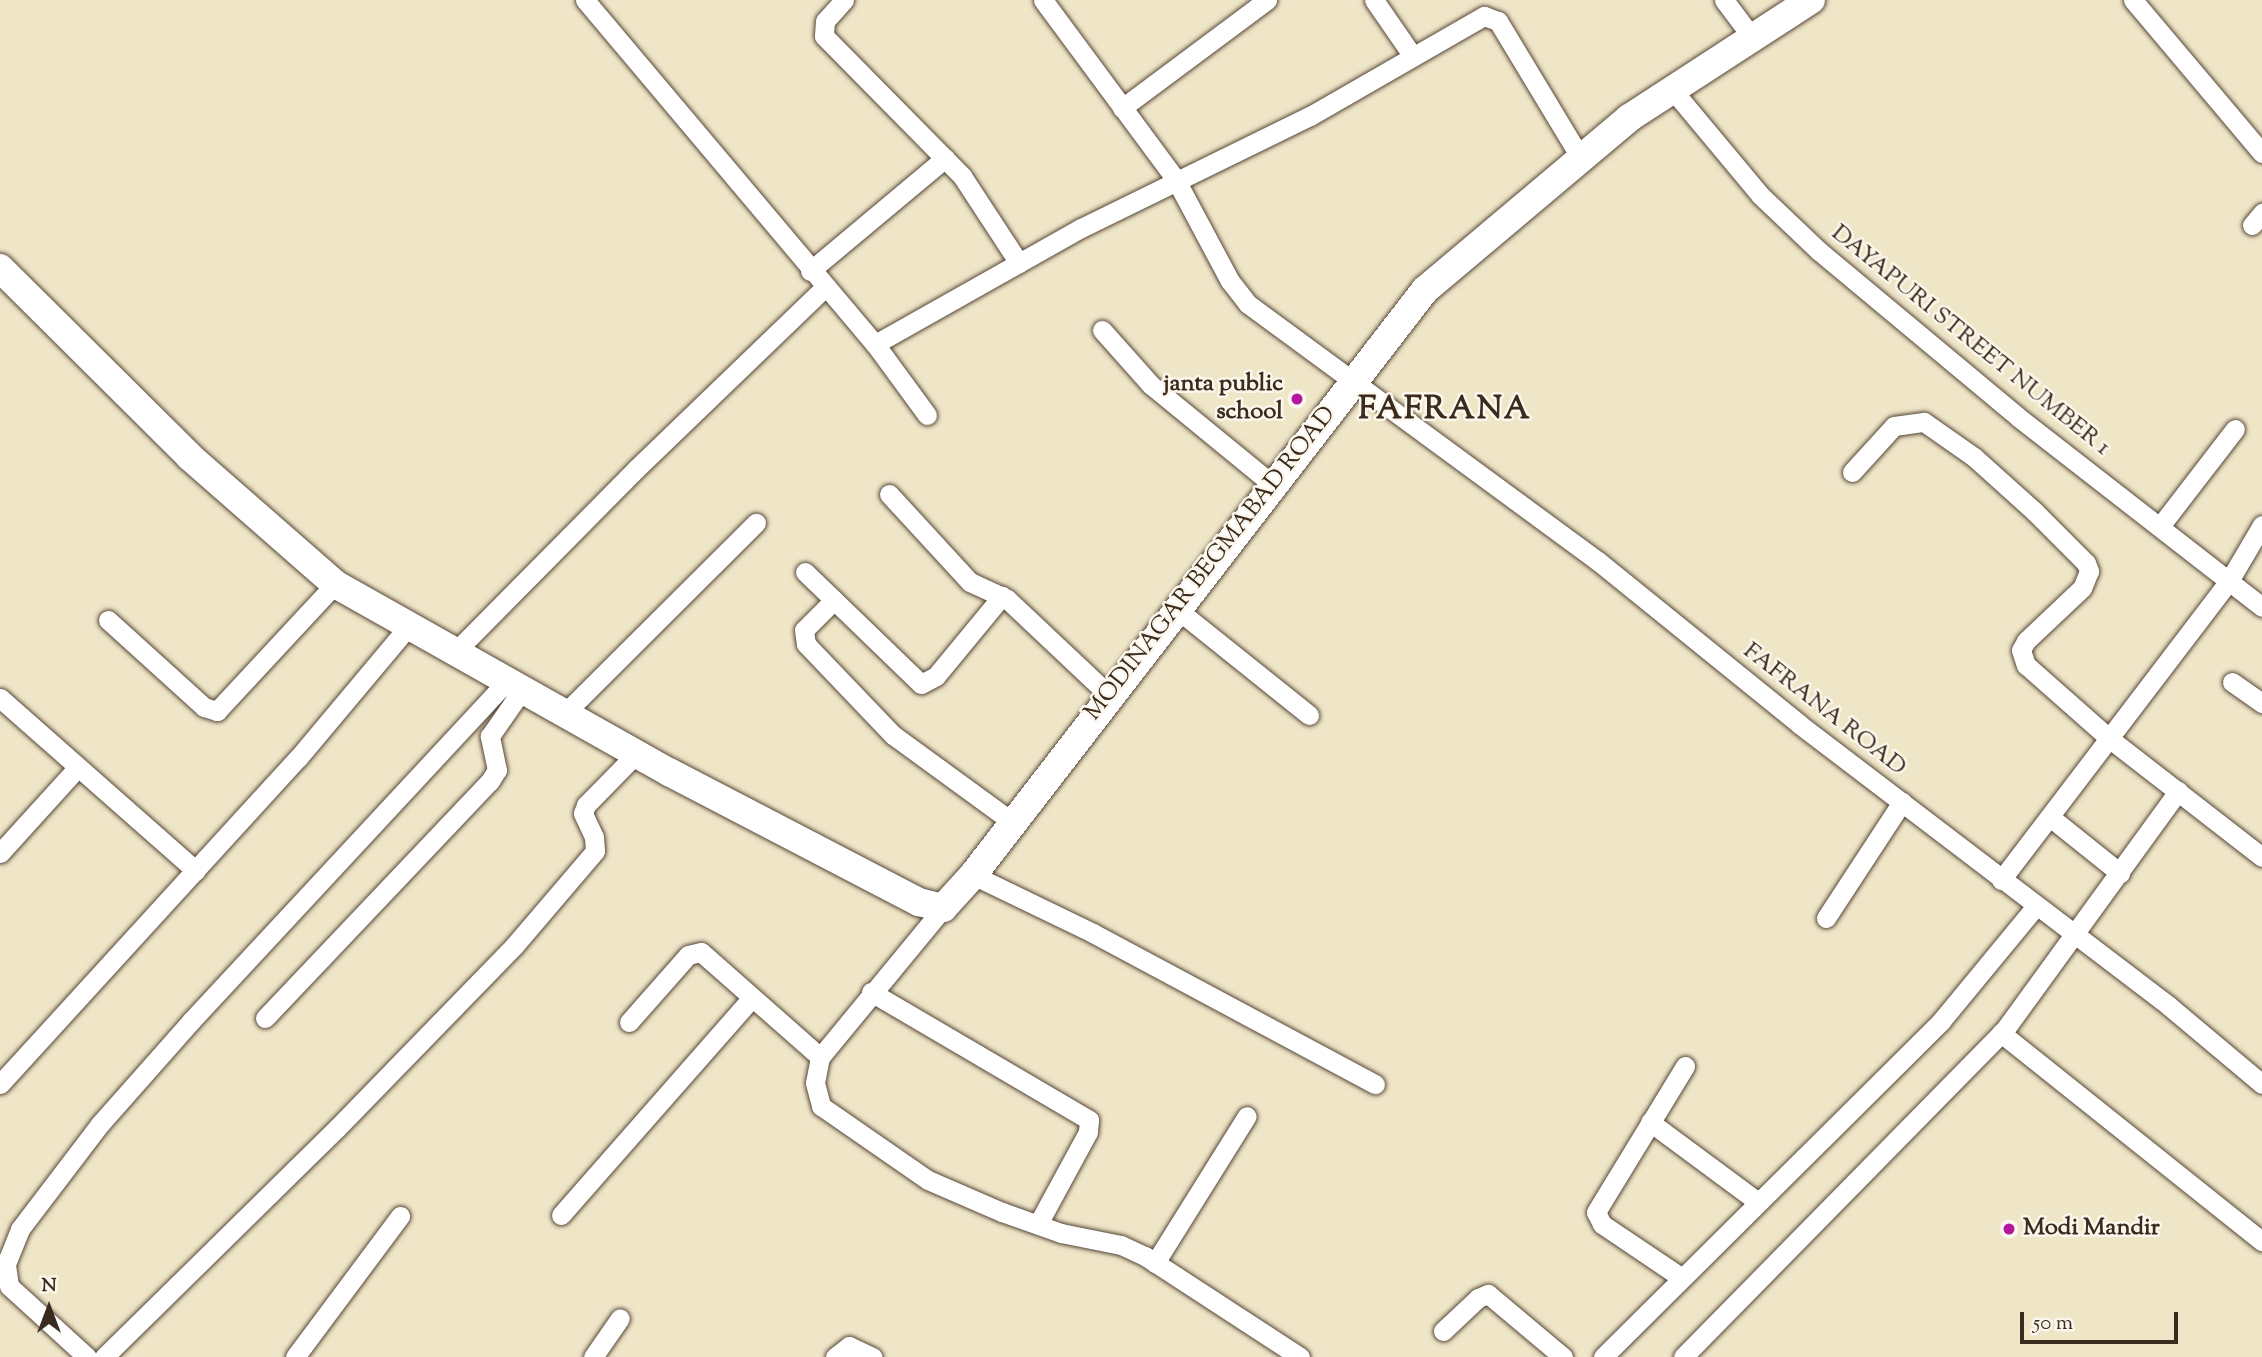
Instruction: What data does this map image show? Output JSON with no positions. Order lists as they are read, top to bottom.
{
  "streets": {
    "street": ["DAYAPURI STREET NUMBER 1", "MODINAGAR BEGMABAD ROAD", "FAFRANA ROAD"]
  },
  "crossings": [
    ["DAYAPURI STREET NUMBER 1", "MODINAGAR BEGMABAD ROAD"],
    ["MODINAGAR BEGMABAD ROAD", "FAFRANA ROAD"]
  ],
  "districts": ["FAFRANA"],
  "places": ["janta public school", "Modi Mandir"],
  "scale_bar": "50 m",
  "north": "top"
}
